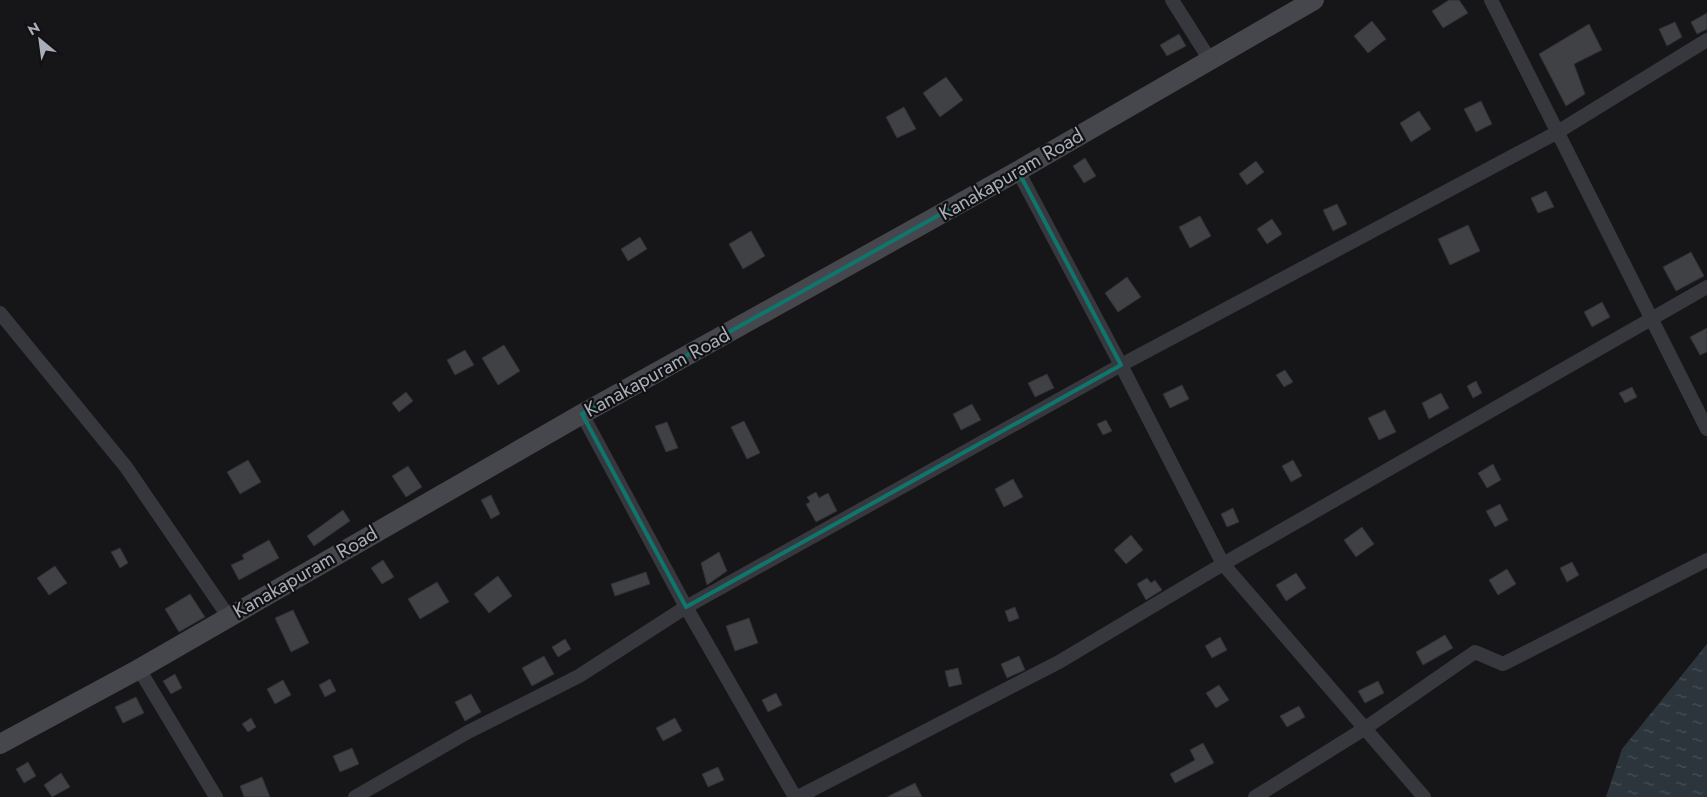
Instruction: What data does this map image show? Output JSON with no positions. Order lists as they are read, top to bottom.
{
  "streets": {
    "street": ["Kanakapuram Road"]
  },
  "north": "top left"
}
